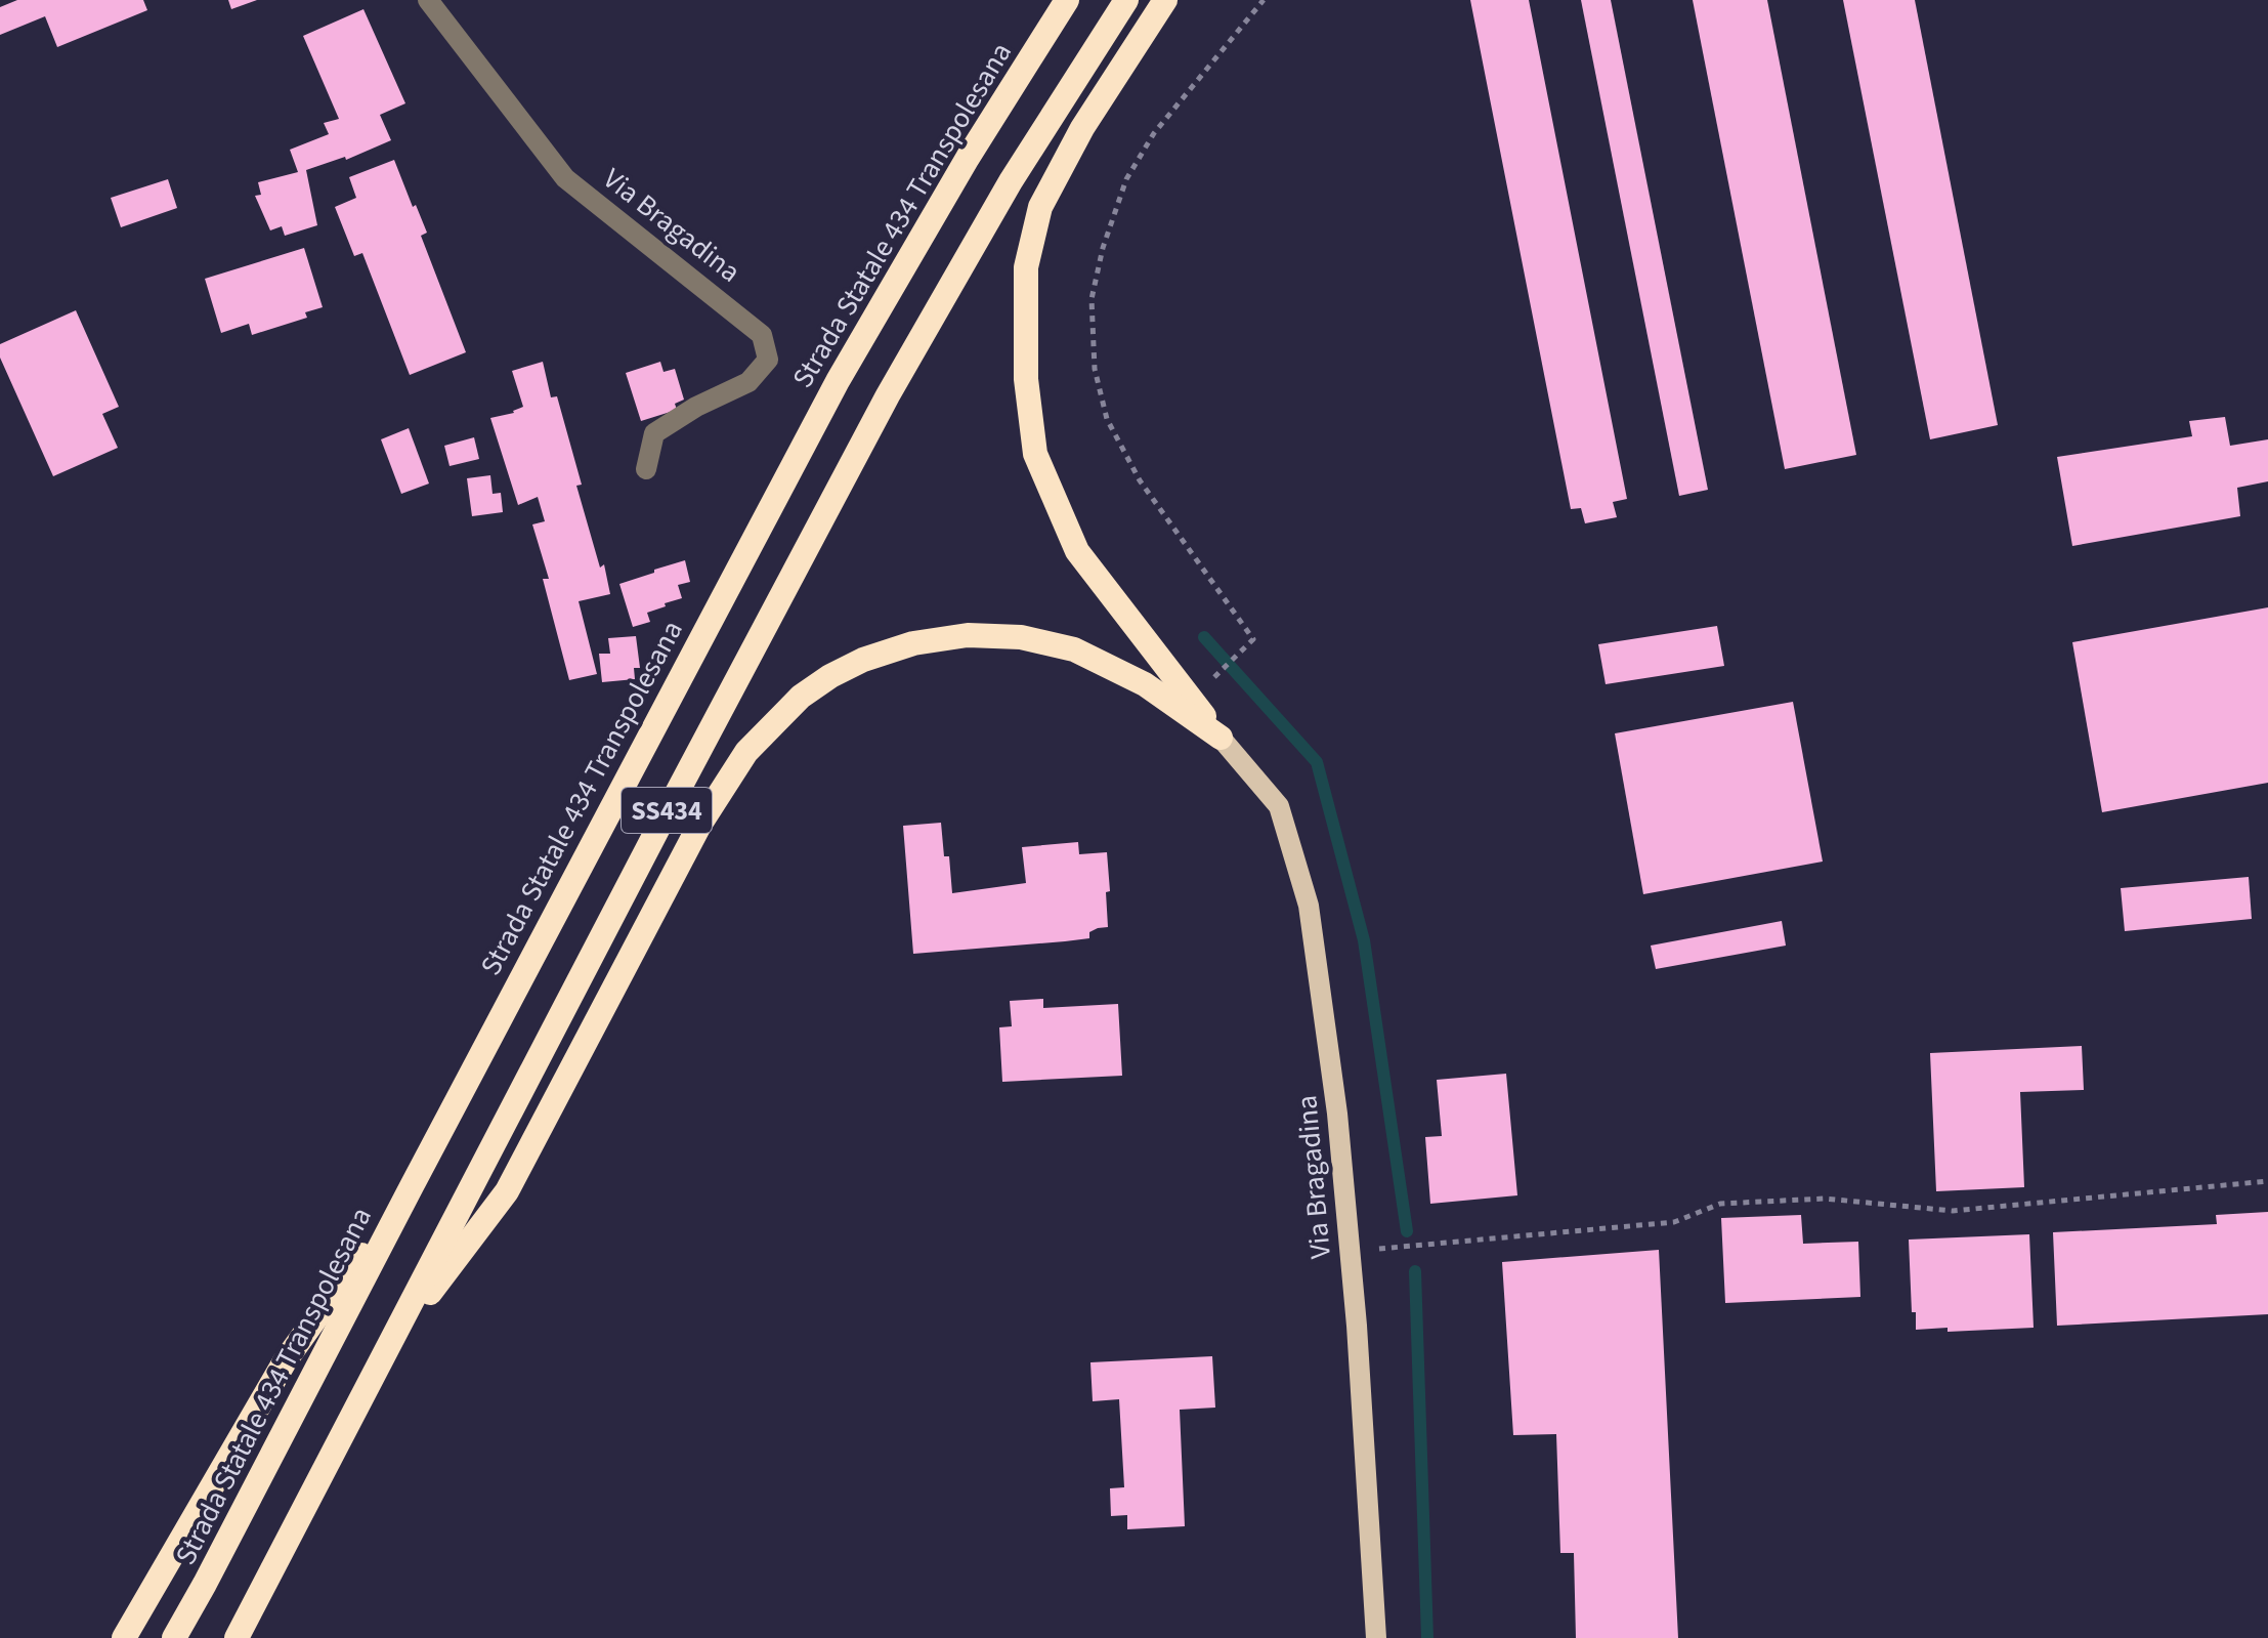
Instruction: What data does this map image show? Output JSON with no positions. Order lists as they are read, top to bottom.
{
  "streets": {
    "highway": ["Strada Statale 434 Transpolesana", "SS434"],
    "main road": ["Via Bragadina"]
  }
}
